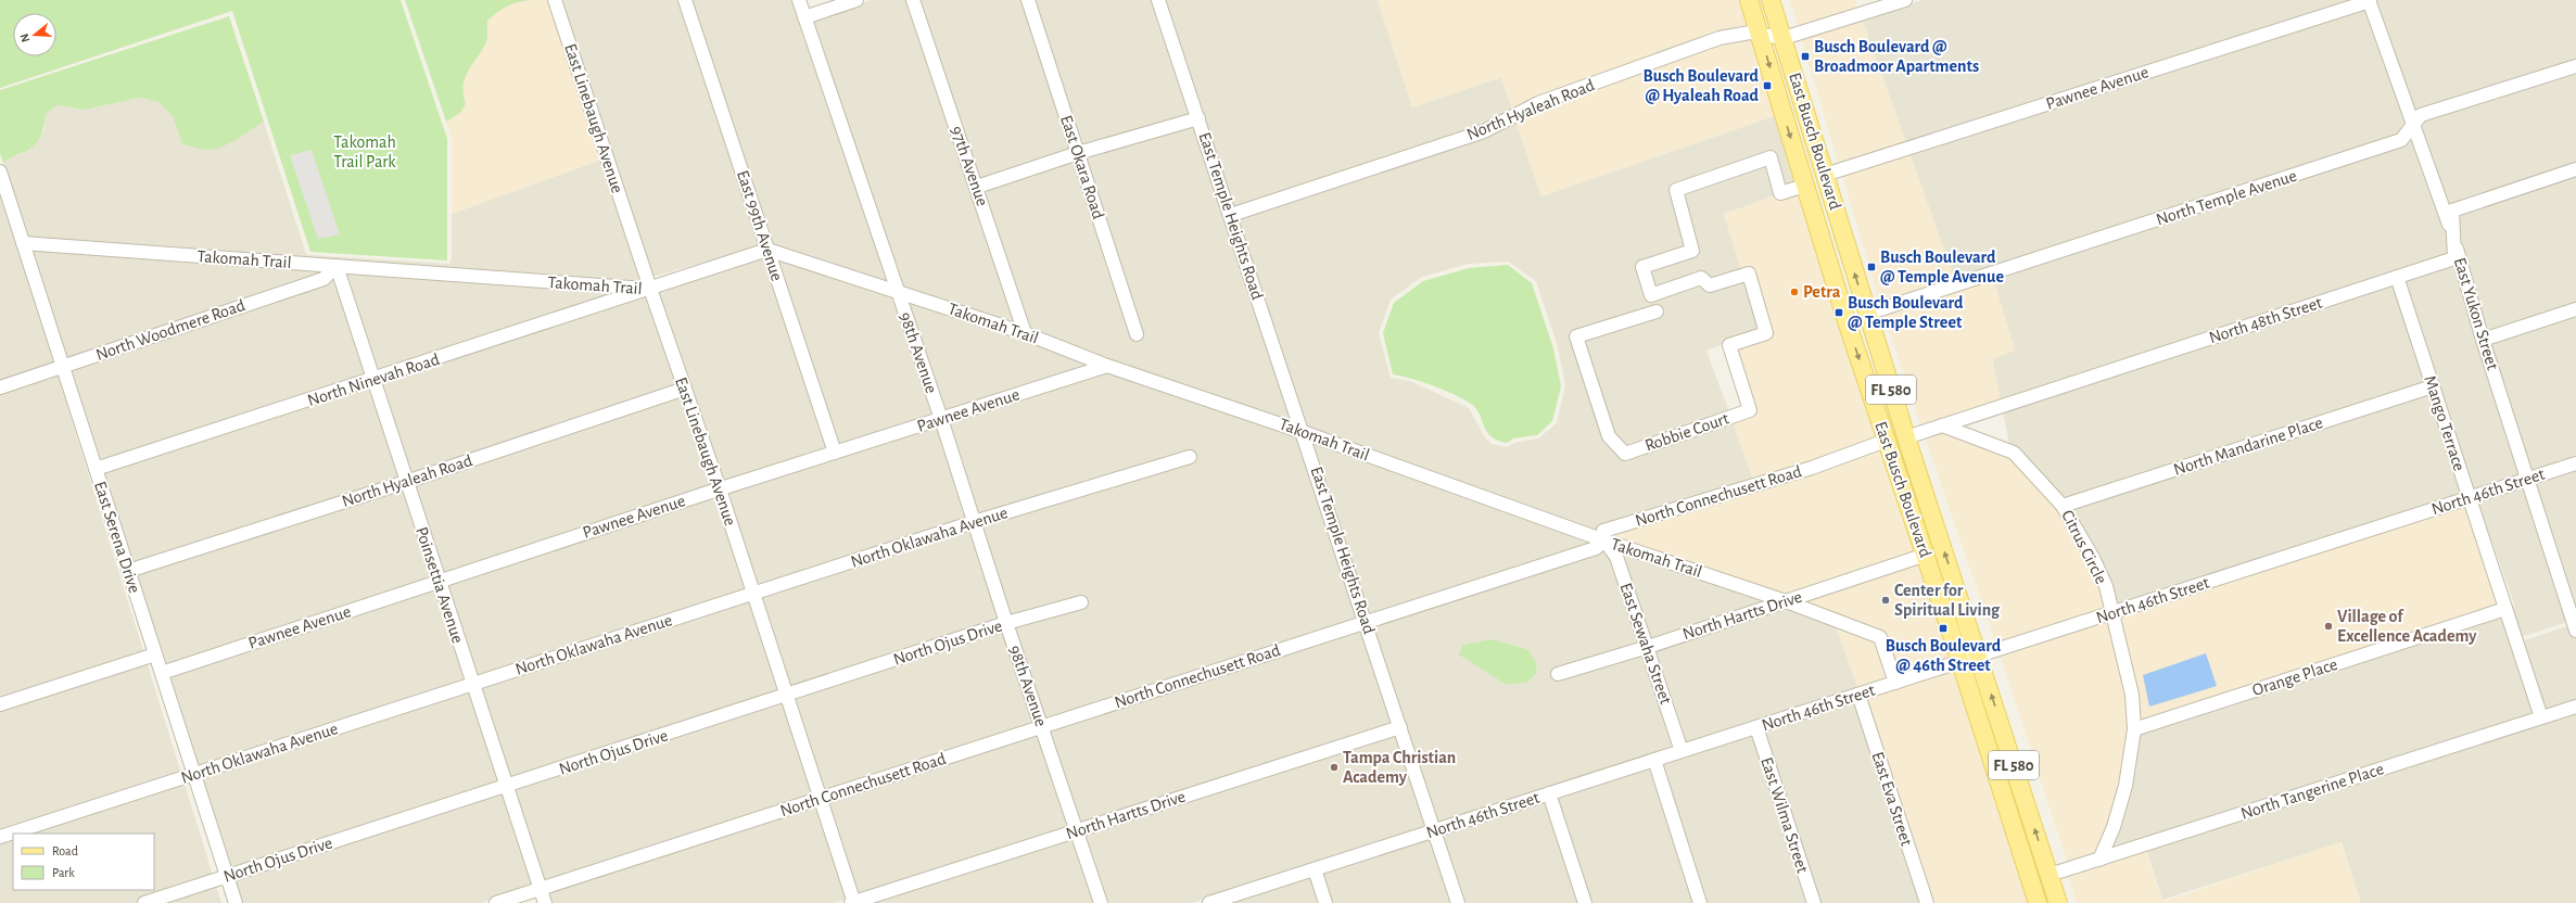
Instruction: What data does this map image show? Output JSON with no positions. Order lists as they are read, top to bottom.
{
  "streets": {
    "main road": ["East Busch Boulevard", "FL 580"],
    "street": [
      "Pawnee Avenue",
      "North Hyaleah Road",
      "East Linebaugh Avenue",
      "97th Avenue",
      "East Okara Road",
      "North Temple Avenue",
      "East Temple Heights Road",
      "East 99th Avenue",
      "Takomah Trail",
      "East Yukon Street",
      "North 48th Street",
      "North Woodmere Road",
      "98th Avenue",
      "North Ninevah Road",
      "Mango Terrace",
      "Robbie Court",
      "North Mandarine Place",
      "North 46th Street",
      "North Connechusett Road",
      "East Serena Drive",
      "North Oklawaha Avenue",
      "Citrus Circle",
      "Poinsettia Avenue",
      "North Hartts Drive",
      "North Ojus Drive",
      "East Sewaha Street",
      "Orange Place",
      "North Tangerine Place",
      "East Eva Street",
      "East Wilma Street"
    ]
  },
  "crossings": [
    ["Pawnee Avenue", "East Linebaugh Avenue"],
    ["Pawnee Avenue", "East Busch Boulevard"],
    ["Pawnee Avenue", "East 99th Avenue"],
    ["Pawnee Avenue", "Takomah Trail"],
    ["Pawnee Avenue", "East Yukon Street"],
    ["Pawnee Avenue", "98th Avenue"],
    ["Pawnee Avenue", "East Serena Drive"],
    ["Pawnee Avenue", "Poinsettia Avenue"],
    ["North Hyaleah Road", "East Linebaugh Avenue"],
    ["North Hyaleah Road", "East Busch Boulevard"],
    ["North Hyaleah Road", "East Temple Heights Road"],
    ["North Hyaleah Road", "East Serena Drive"],
    ["North Hyaleah Road", "Poinsettia Avenue"],
    ["East Linebaugh Avenue", "Takomah Trail"],
    ["East Linebaugh Avenue", "North Ninevah Road"],
    ["East Linebaugh Avenue", "North Connechusett Road"],
    ["East Linebaugh Avenue", "North Oklawaha Avenue"],
    ["East Linebaugh Avenue", "North Hartts Drive"],
    ["East Linebaugh Avenue", "North Ojus Drive"],
    ["East Busch Boulevard", "North Temple Avenue"],
    ["East Busch Boulevard", "North 48th Street"],
    ["East Busch Boulevard", "Robbie Court"],
    ["East Busch Boulevard", "North 46th Street"],
    ["East Busch Boulevard", "North Connechusett Road"],
    ["East Busch Boulevard", "North Hartts Drive"],
    ["East Busch Boulevard", "North Tangerine Place"],
    ["97th Avenue", "Takomah Trail"],
    ["North Temple Avenue", "East Yukon Street"],
    ["East Temple Heights Road", "Takomah Trail"],
    ["East Temple Heights Road", "North 46th Street"],
    ["East Temple Heights Road", "North Connechusett Road"],
    ["East Temple Heights Road", "North Hartts Drive"],
    ["East 99th Avenue", "Takomah Trail"],
    ["Takomah Trail", "North Woodmere Road"],
    ["Takomah Trail", "98th Avenue"],
    ["Takomah Trail", "North Ninevah Road"],
    ["Takomah Trail", "North 46th Street"],
    ["Takomah Trail", "North Connechusett Road"],
    ["Takomah Trail", "East Serena Drive"],
    ["Takomah Trail", "Poinsettia Avenue"],
    ["Takomah Trail", "North Hartts Drive"],
    ["Takomah Trail", "East Sewaha Street"],
    ["East Yukon Street", "North 48th Street"],
    ["East Yukon Street", "North 46th Street"],
    ["North 48th Street", "Mango Terrace"],
    ["North 48th Street", "Citrus Circle"],
    ["North Woodmere Road", "East Serena Drive"],
    ["North Woodmere Road", "Poinsettia Avenue"],
    ["98th Avenue", "North Connechusett Road"],
    ["98th Avenue", "North Oklawaha Avenue"],
    ["98th Avenue", "North Hartts Drive"],
    ["98th Avenue", "North Ojus Drive"],
    ["North Ninevah Road", "East Serena Drive"],
    ["North Ninevah Road", "Poinsettia Avenue"],
    ["Mango Terrace", "North Mandarine Place"],
    ["Mango Terrace", "North 46th Street"],
    ["Mango Terrace", "Orange Place"],
    ["Mango Terrace", "North Tangerine Place"],
    ["North Mandarine Place", "Citrus Circle"],
    ["North 46th Street", "Citrus Circle"],
    ["North 46th Street", "East Sewaha Street"],
    ["North 46th Street", "East Eva Street"],
    ["North 46th Street", "East Wilma Street"],
    ["North Connechusett Road", "Poinsettia Avenue"],
    ["North Connechusett Road", "East Sewaha Street"],
    ["East Serena Drive", "North Oklawaha Avenue"],
    ["East Serena Drive", "North Ojus Drive"],
    ["North Oklawaha Avenue", "Poinsettia Avenue"],
    ["Citrus Circle", "Orange Place"],
    ["Citrus Circle", "North Tangerine Place"],
    ["Poinsettia Avenue", "North Ojus Drive"],
    ["North Hartts Drive", "East Sewaha Street"]
  ],
  "parks": ["Takomah Trail Park"],
  "places": {
    "transit": [
      "Busch Boulevard @ Broadmoor Apartments",
      "Busch Boulevard @ Hyaleah Road",
      "Busch Boulevard @ Temple Avenue",
      "Busch Boulevard @ Temple Street",
      "Busch Boulevard @ 46th Street"
    ],
    "other": [
      "Petra",
      "Center for Spiritual Living",
      "Village of Excellence Academy",
      "Tampa Christian Academy"
    ]
  },
  "legend": ["Road", "Park"],
  "north": "left"
}
